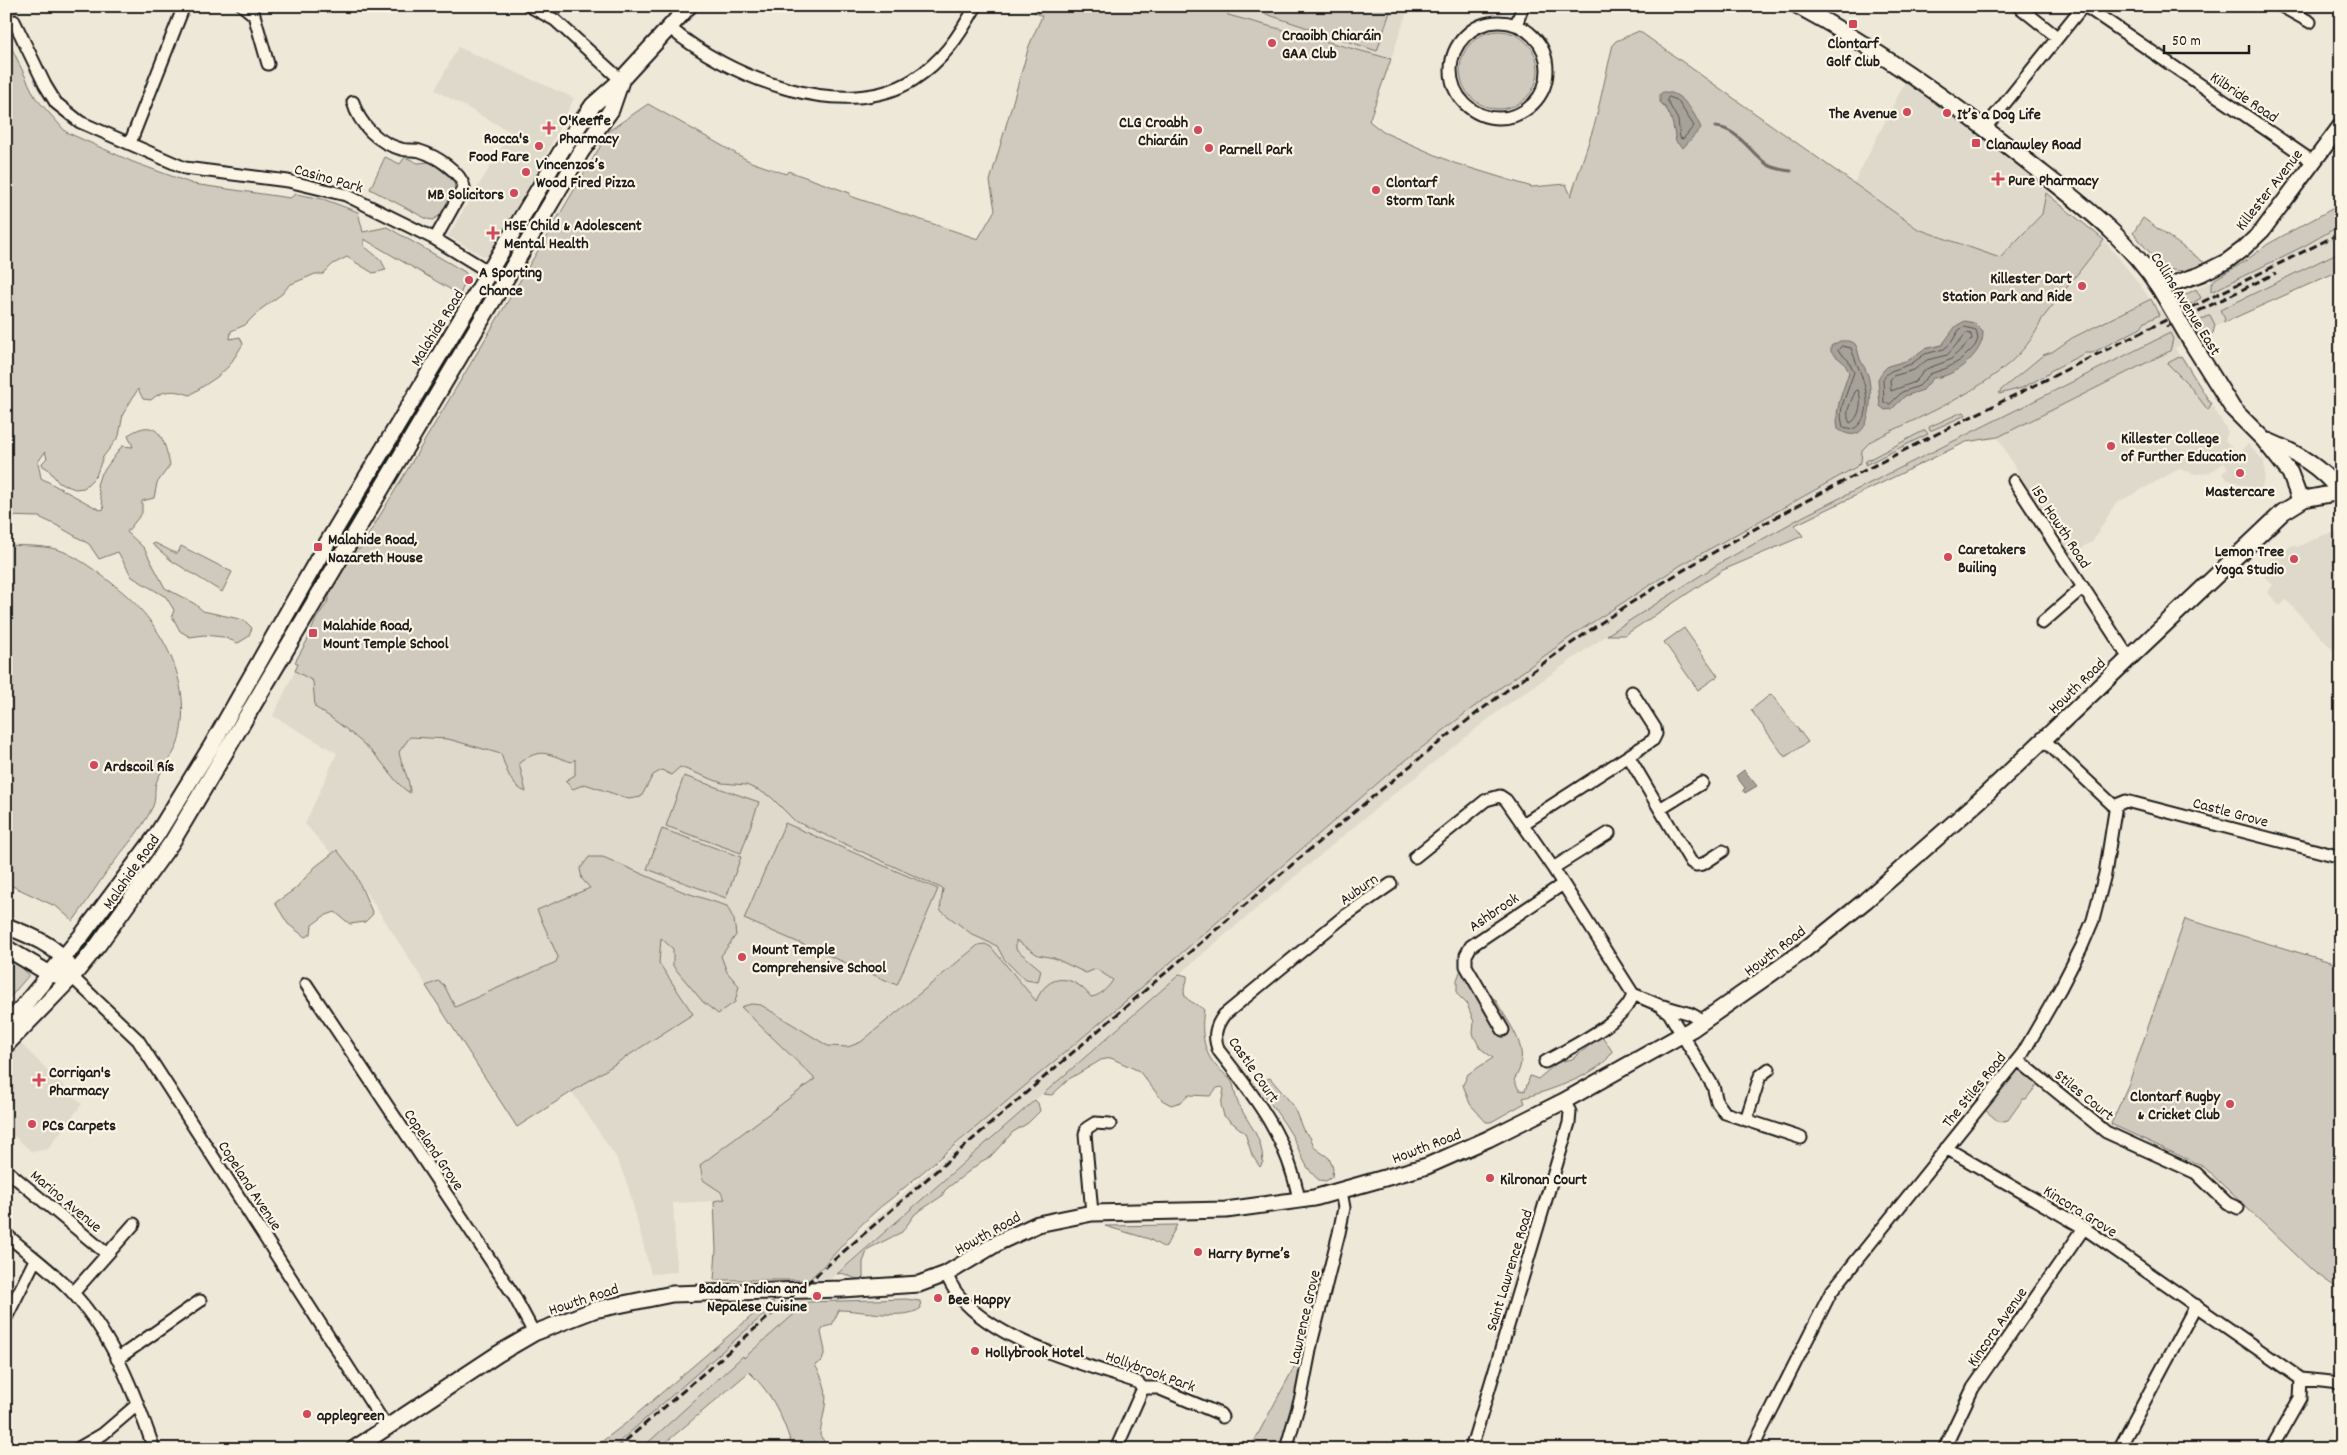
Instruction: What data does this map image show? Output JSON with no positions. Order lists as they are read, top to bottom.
{
  "streets": {
    "main road": ["Collins Avenue East", "Malahide Road", "Howth Road"],
    "street": [
      "Kilbride Road",
      "Casino Park",
      "Killester Avenue",
      "150 Howth Road",
      "Castle Grove",
      "Auburn",
      "Ashbrook",
      "Castle Court",
      "The Stiles Road",
      "Stiles Court",
      "Copeland Grove",
      "Copeland Avenue",
      "Marino Avenue",
      "Kincora Grove",
      "Saint Lawrence Road",
      "Lawrence Grove",
      "Kincora Avenue",
      "Hollybrook Park"
    ]
  },
  "crossings": [
    ["Kilbride Road", "Killester Avenue"],
    ["Casino Park", "Malahide Road"],
    ["Killester Avenue", "Collins Avenue East"],
    ["Collins Avenue East", "Howth Road"],
    ["Malahide Road", "Copeland Avenue"],
    ["150 Howth Road", "Howth Road"],
    ["Howth Road", "Castle Court"],
    ["Howth Road", "Copeland Grove"],
    ["Howth Road", "Copeland Avenue"],
    ["Howth Road", "Saint Lawrence Road"],
    ["Howth Road", "Lawrence Grove"],
    ["Howth Road", "Hollybrook Park"],
    ["Castle Grove", "The Stiles Road"],
    ["Auburn", "Castle Court"],
    ["The Stiles Road", "Stiles Court"],
    ["The Stiles Road", "Kincora Grove"],
    ["Kincora Grove", "Kincora Avenue"]
  ],
  "places": {
    "transit": [
      "Clontarf Golf Club",
      "Clanawley Road",
      "Malahide Road, Nazareth House",
      "Malahide Road, Mount Temple School"
    ],
    "other": [
      "Craoibh Chiaráin GAA Club",
      "The Avenue",
      "It’s a Dog Life",
      "CLG Croabh Chiaráin",
      "Rocca's Food Fare",
      "Parnell Park",
      "Vincenzos’s Wood Fired Pizza",
      "Clontarf Storm Tank",
      "MB Solicitors",
      "A Sporting Chance",
      "Killester Dart Station Park and Ride",
      "Killester College of Further Education",
      "Mastercare",
      "Caretakers Builing",
      "Lemon Tree Yoga Studio",
      "Ardscoil Rís",
      "Mount Temple Comprehensive School",
      "Clontarf Rugby & Cricket Club",
      "PCs Carpets",
      "Kilronan Court",
      "Harry Byrne’s",
      "Badam Indian and Nepalese Cuisine",
      "Bee Happy",
      "Hollybrook Hotel",
      "applegreen"
    ],
    "health": [
      "O'Keeffe Pharmacy",
      "Pure Pharmacy",
      "HSE Child & Adolescent Mental Health",
      "Corrigan's Pharmacy"
    ]
  },
  "scale_bar": "50 m"
}
